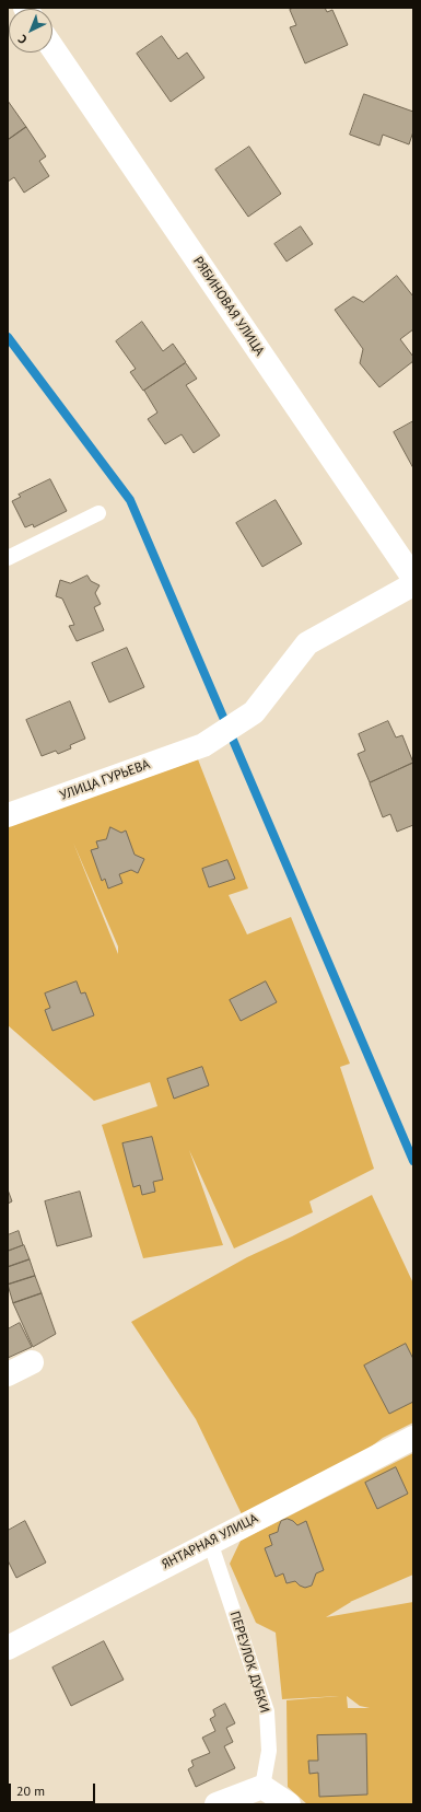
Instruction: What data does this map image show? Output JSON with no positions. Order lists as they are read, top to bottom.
{
  "streets": {
    "street": ["РЯБИНОВАЯ УЛИЦА", "УЛИЦА ГУРЬЕВА", "ЯНТАРНАЯ УЛИЦА"],
    "lane": ["ПЕРЕУЛОК ДУБКИ"]
  },
  "crossings": [
    ["ЯНТАРНАЯ УЛИЦА", "ПЕРЕУЛОК ДУБКИ"]
  ],
  "scale_bar": "20 m",
  "north": "bottom left"
}
